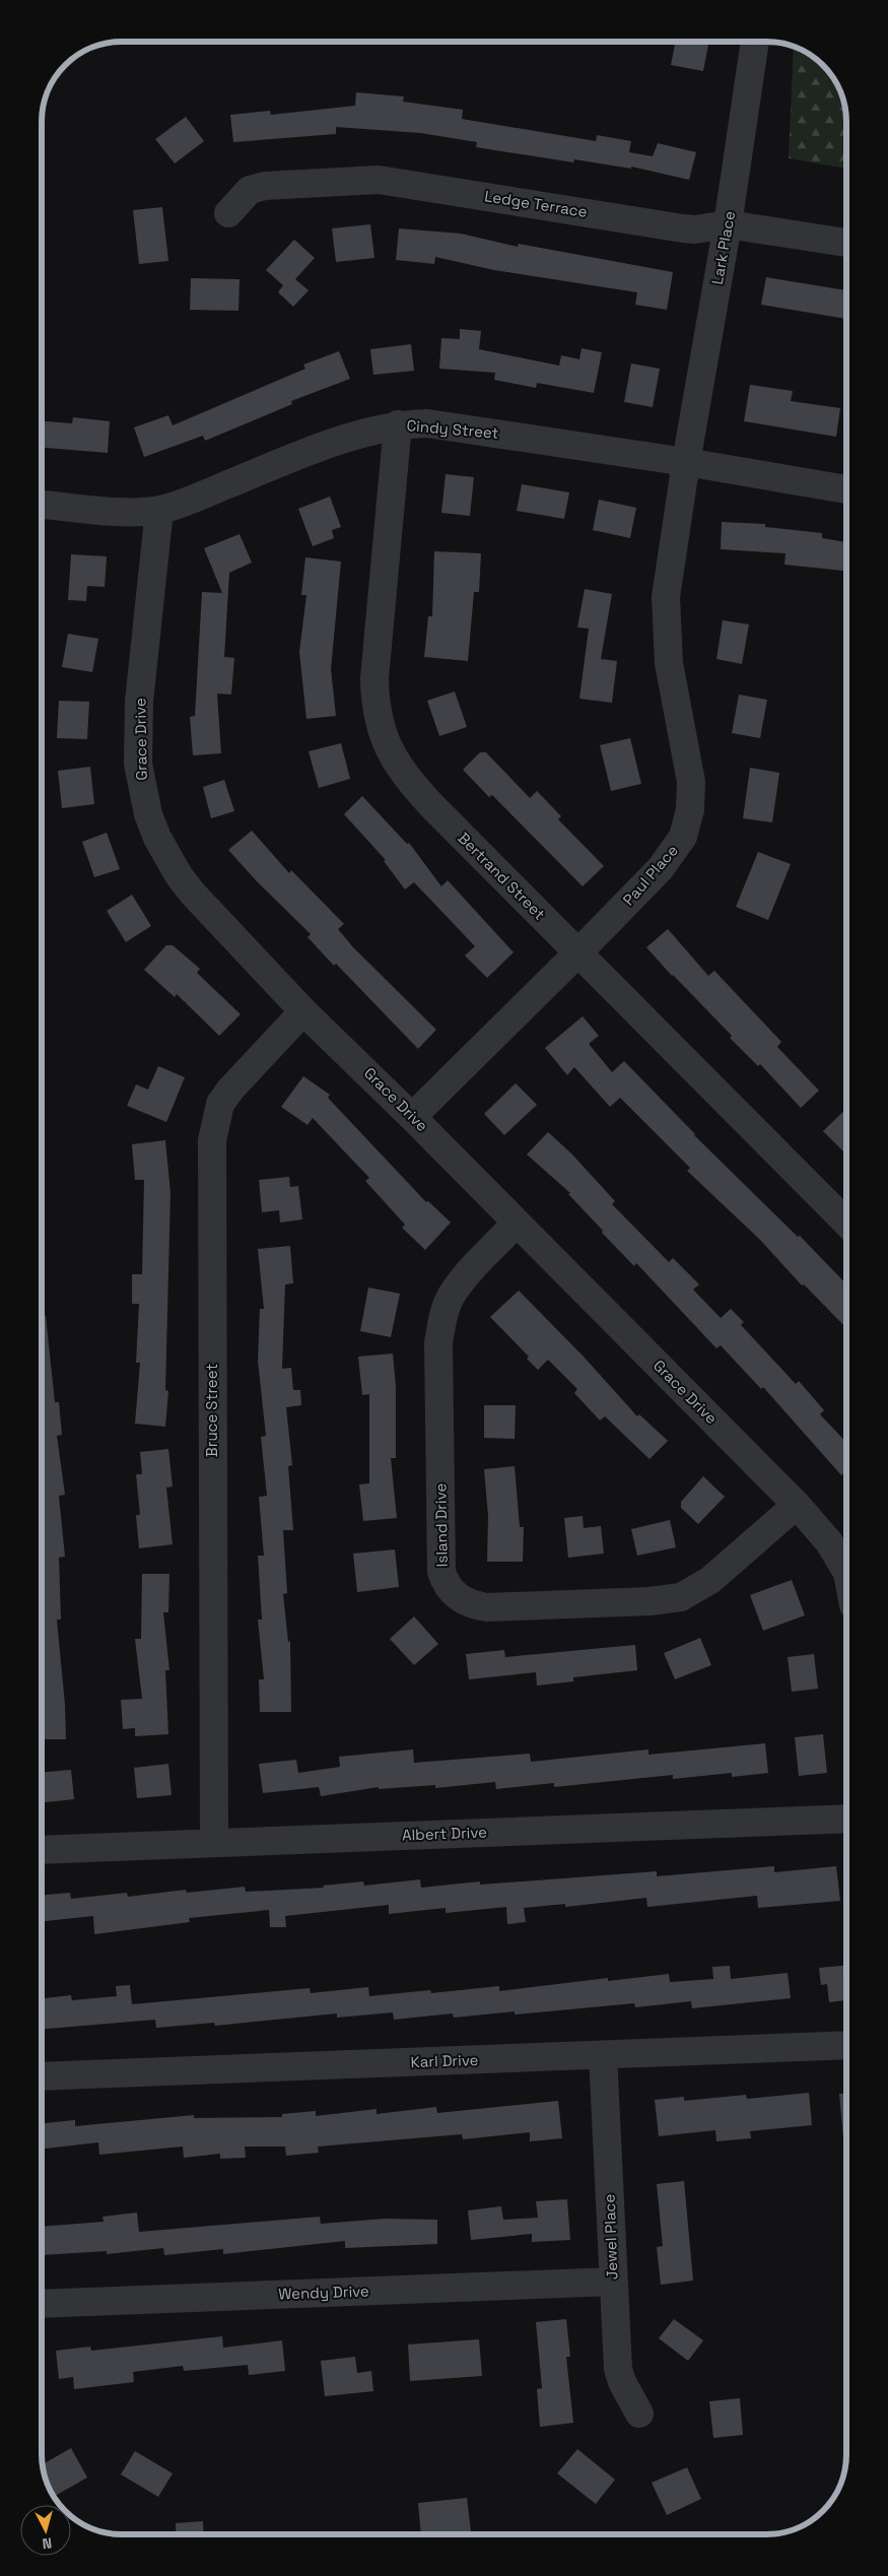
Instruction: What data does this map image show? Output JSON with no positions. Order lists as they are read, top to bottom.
{
  "streets": {
    "street": [
      "Ledge Terrace",
      "Lark Place",
      "Cindy Street",
      "Grace Drive",
      "Paul Place",
      "Bertrand Street",
      "Bruce Street",
      "Island Drive",
      "Albert Drive",
      "Karl Drive",
      "Jewel Place",
      "Wendy Drive"
    ]
  },
  "crossings": [
    ["Ledge Terrace", "Lark Place"],
    ["Lark Place", "Cindy Street"],
    ["Lark Place", "Paul Place"],
    ["Cindy Street", "Grace Drive"],
    ["Cindy Street", "Paul Place"],
    ["Cindy Street", "Bertrand Street"],
    ["Grace Drive", "Paul Place"],
    ["Grace Drive", "Bruce Street"],
    ["Grace Drive", "Island Drive"],
    ["Paul Place", "Bertrand Street"],
    ["Bruce Street", "Albert Drive"],
    ["Karl Drive", "Jewel Place"],
    ["Jewel Place", "Wendy Drive"]
  ],
  "north": "bottom"
}
